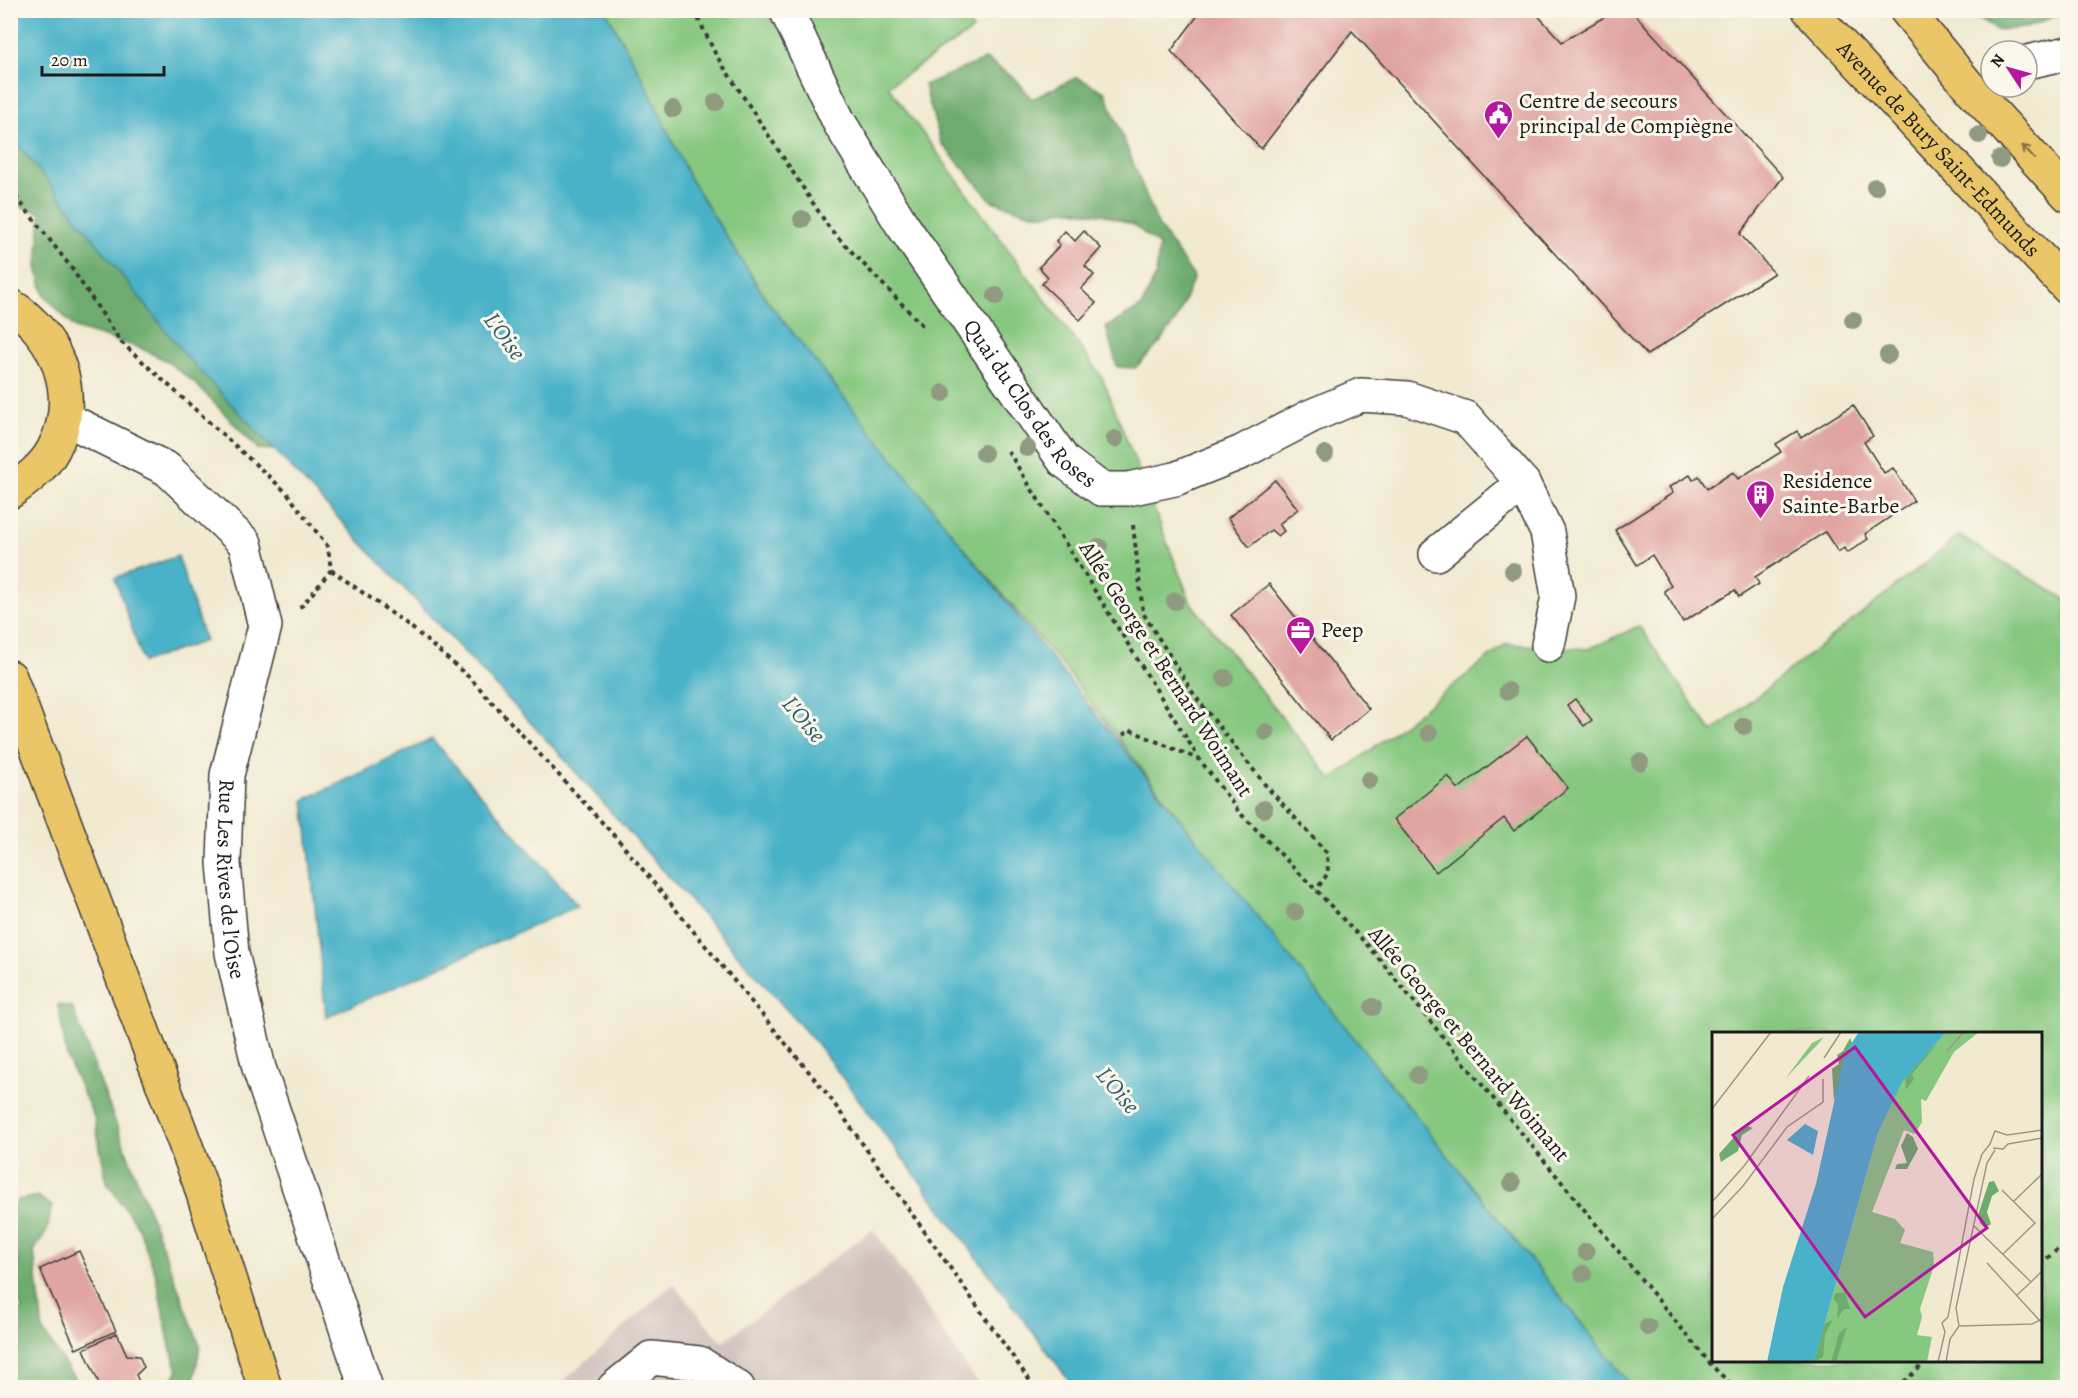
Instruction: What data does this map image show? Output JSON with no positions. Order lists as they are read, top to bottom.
{
  "streets": {
    "main road": ["Avenue de Bury Saint-Edmunds"],
    "street": ["Quai du Clos des Roses", "Rue Les Rives de l'Oise"],
    "path": ["Allée George et Bernard Woimant"]
  },
  "crossings": [
    ["Quai du Clos des Roses", "Allée George et Bernard Woimant"]
  ],
  "water": ["L'Oise"],
  "places": {
    "public building": ["Centre de secours principal de Compiègne"],
    "building": ["Residence Sainte-Barbe"],
    "office": ["Peep"]
  },
  "scale_bar": "20 m",
  "north": "top left"
}
